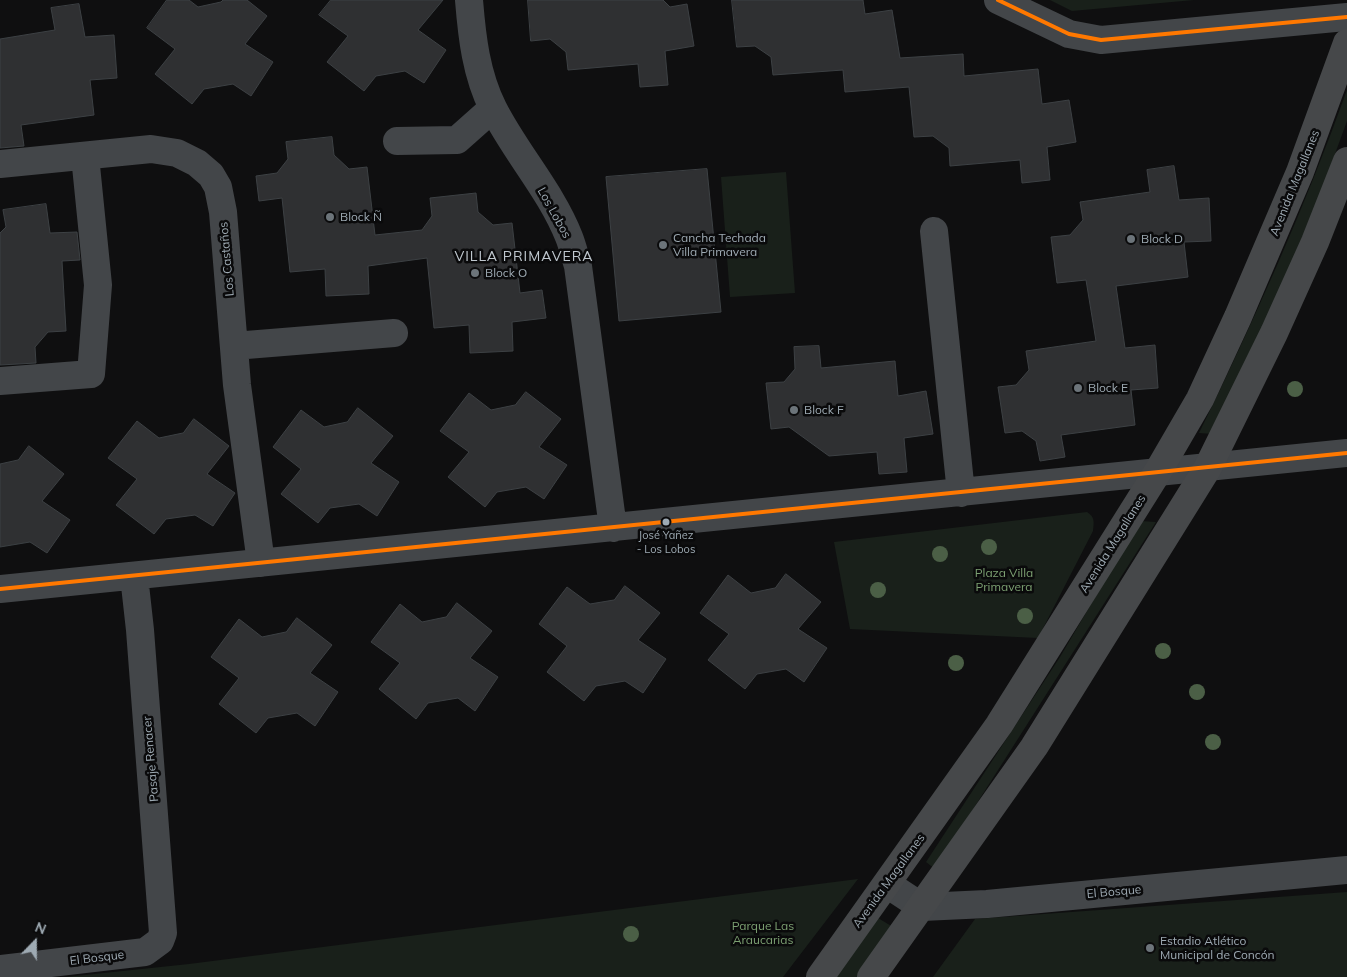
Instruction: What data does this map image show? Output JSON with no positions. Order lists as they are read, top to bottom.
{
  "streets": {
    "main road": ["Avenida Magallanes"],
    "street": [
      "Los Lobos",
      "Los Castaños",
      "Pasaje Renacer",
      "El Bosque"
    ]
  },
  "crossings": [
    ["Pasaje Renacer", "El Bosque"]
  ],
  "districts": ["VILLA PRIMAVERA"],
  "parks": ["Plaza Villa Primavera", "Parque Las Araucarias"],
  "places": [
    "Block Ñ",
    "Block D",
    "Cancha Techada Villa Primavera",
    "Block O",
    "Block E",
    "Block F",
    "José Yañez - Los Lobos",
    "Estadio Atlético Municipal de Concón"
  ],
  "north": "top"
}
